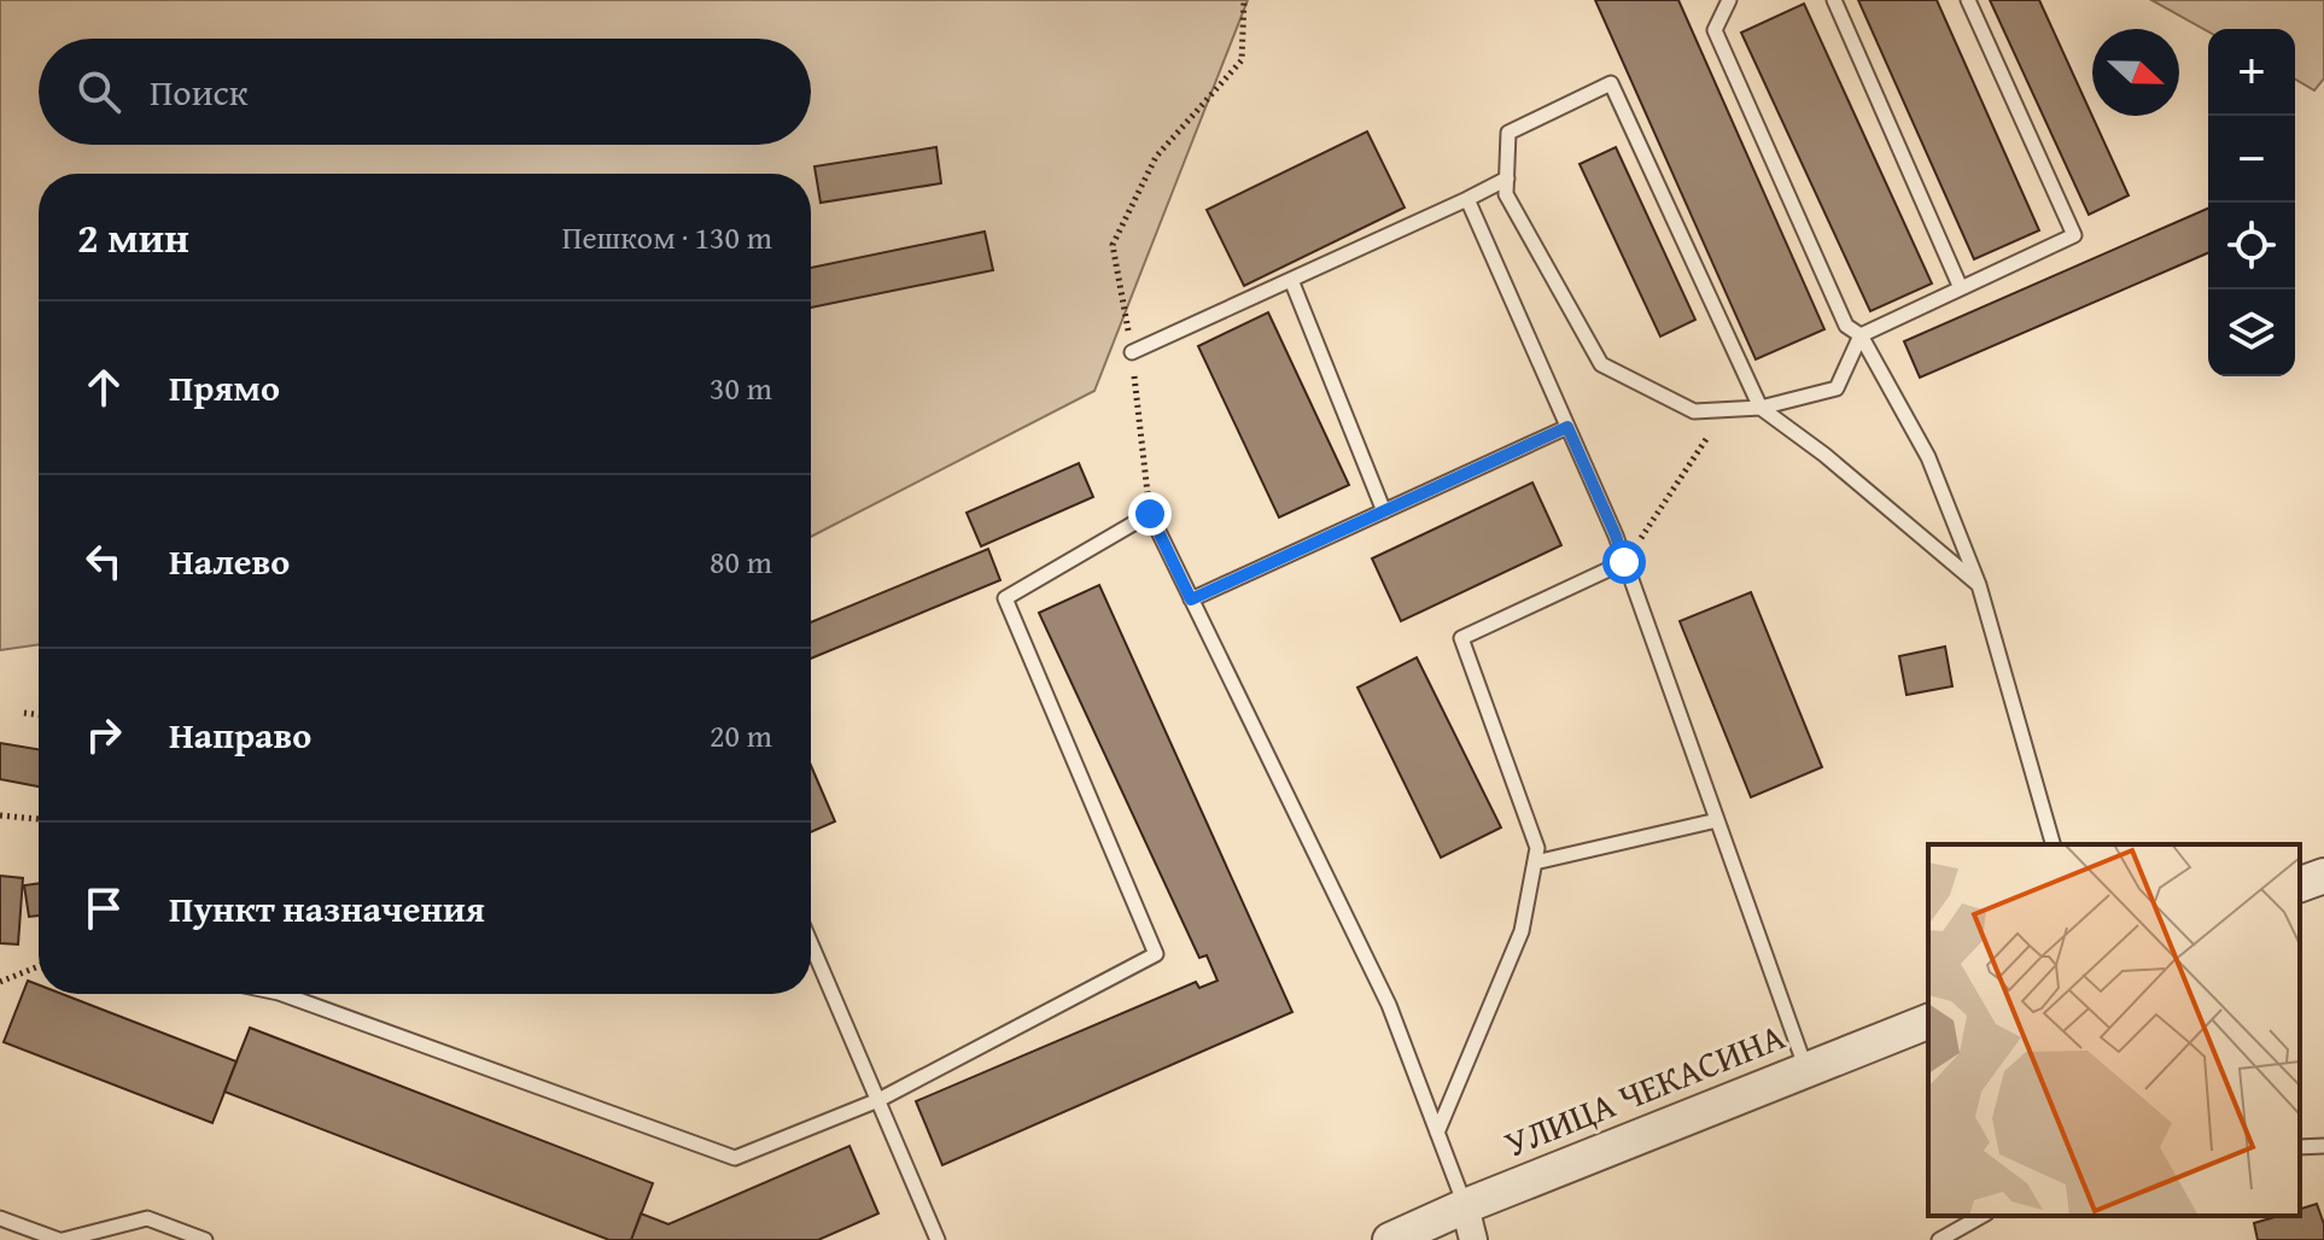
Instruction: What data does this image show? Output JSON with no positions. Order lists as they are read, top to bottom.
{
  "streets": {
    "street": ["УЛИЦА ЧЕКАСИНА"]
  },
  "north": "right",
  "page": {
    "map_buttons": ["+", "−"],
    "search": "Поиск",
    "heading": ["2 мин", "Пешком · 130 m"],
    "list": [
      ["Прямо", "30 m"],
      ["Налево", "80 m"],
      ["Направо", "20 m"],
      "Пункт назначения"
    ]
  }
}
